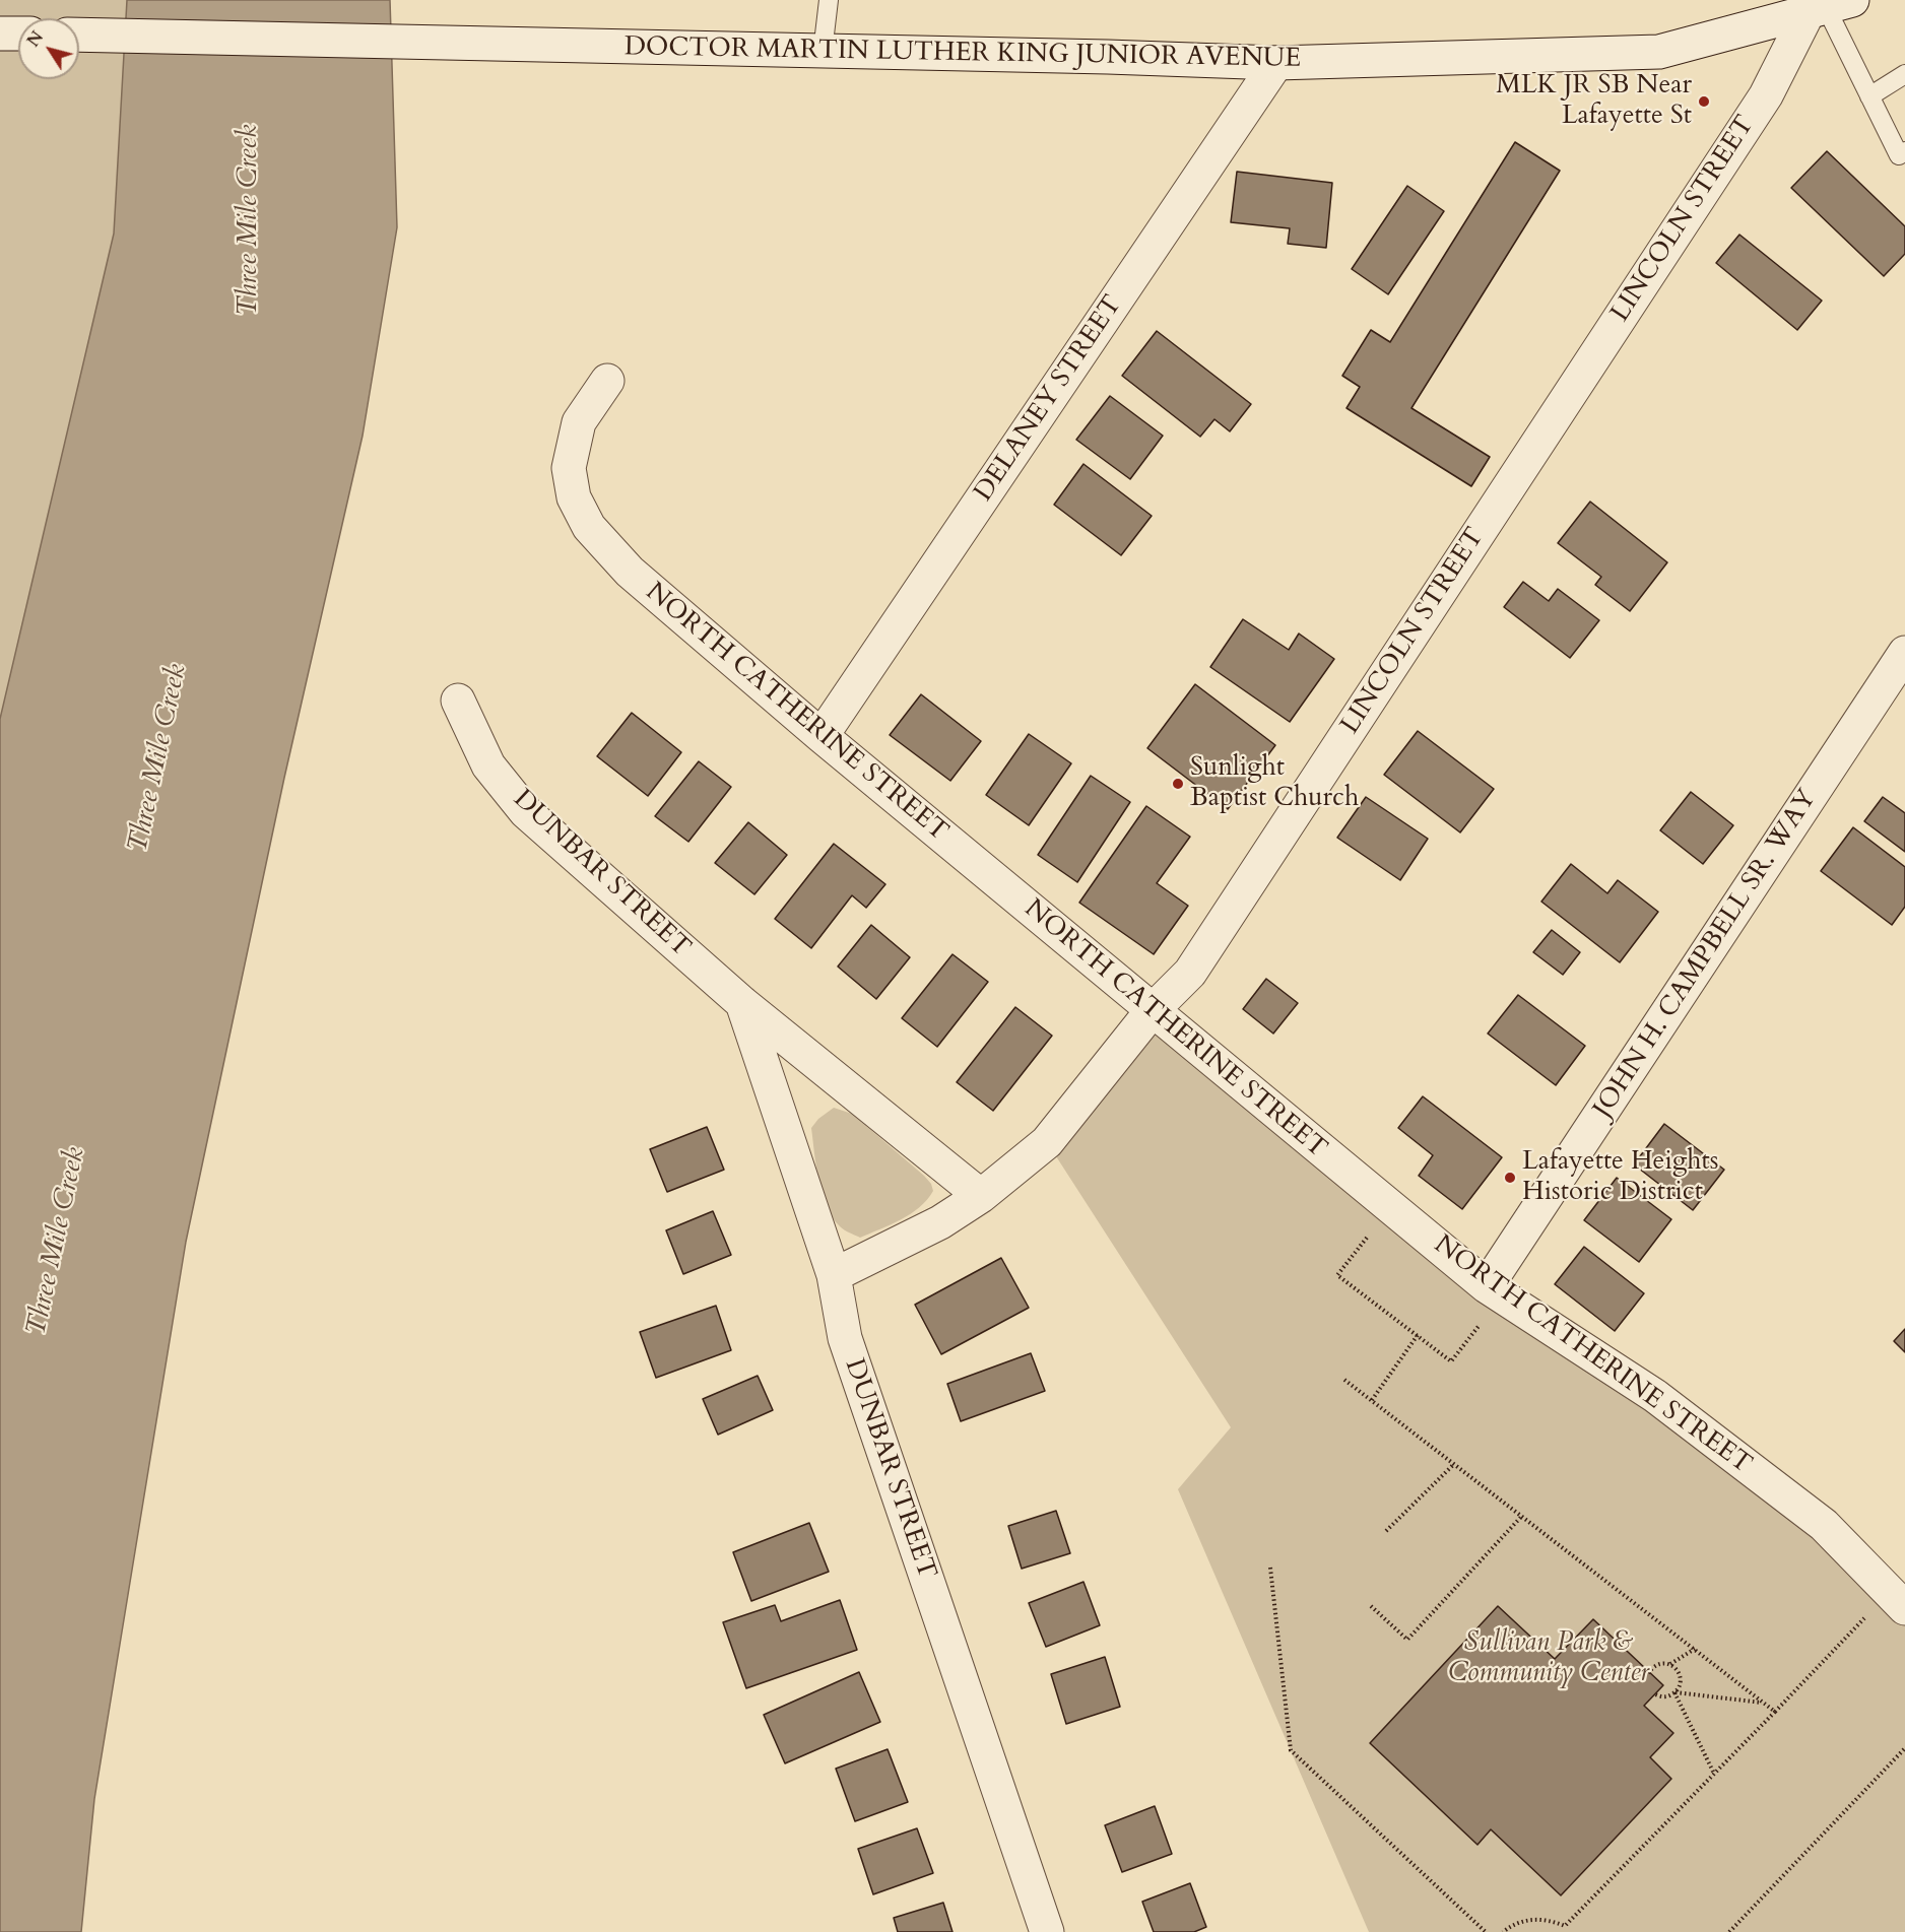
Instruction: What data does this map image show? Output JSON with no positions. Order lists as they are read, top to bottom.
{
  "streets": {
    "street": [
      "DOCTOR MARTIN LUTHER KING JUNIOR AVENUE",
      "LINCOLN STREET",
      "DELANEY STREET",
      "NORTH CATHERINE STREET",
      "DUNBAR STREET",
      "JOHN H. CAMPBELL SR. WAY"
    ]
  },
  "crossings": [
    ["DOCTOR MARTIN LUTHER KING JUNIOR AVENUE", "LINCOLN STREET"],
    ["DOCTOR MARTIN LUTHER KING JUNIOR AVENUE", "DELANEY STREET"],
    ["LINCOLN STREET", "NORTH CATHERINE STREET"],
    ["LINCOLN STREET", "DUNBAR STREET"],
    ["DELANEY STREET", "NORTH CATHERINE STREET"],
    ["NORTH CATHERINE STREET", "JOHN H. CAMPBELL SR. WAY"]
  ],
  "water": ["Three Mile Creek"],
  "parks": ["Sullivan Park & Community Center"],
  "places": ["MLK JR SB Near Lafayette St", "Sunlight Baptist Church", "Lafayette Heights Historic District"],
  "north": "top left"
}
